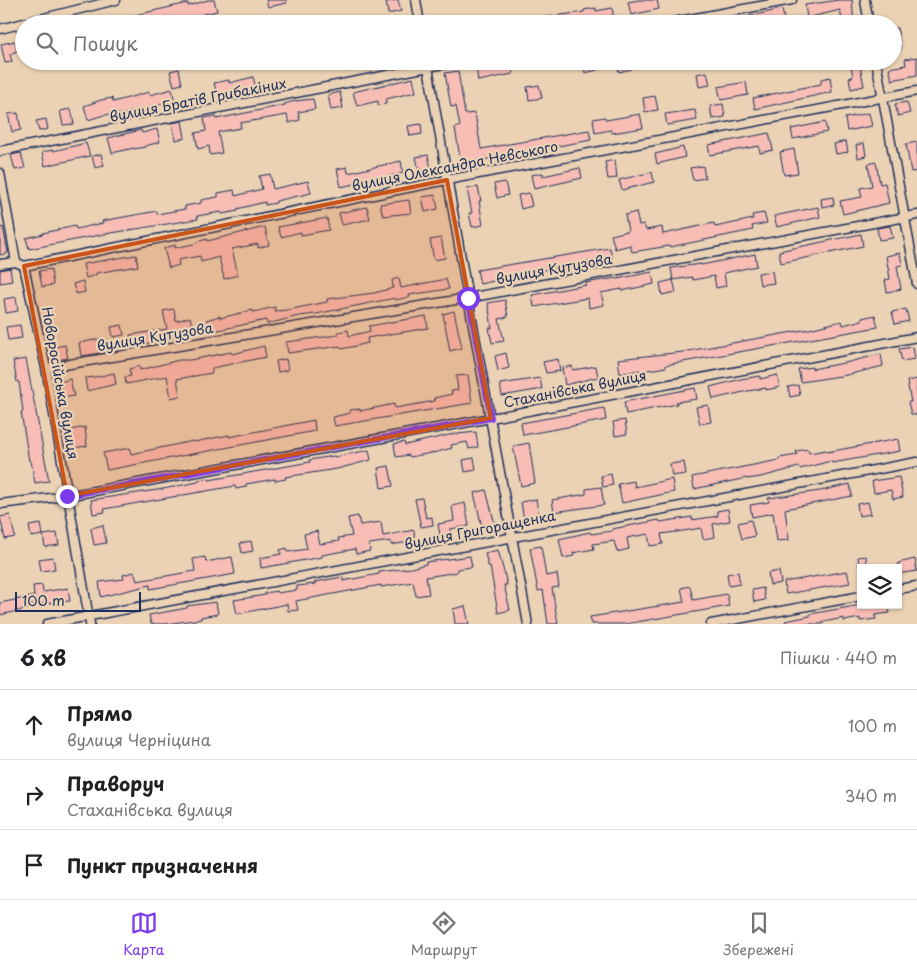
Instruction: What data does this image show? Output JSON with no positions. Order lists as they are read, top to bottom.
{
  "streets": {
    "street": [
      "вулиця Братів Грибакіних",
      "вулиця Олександра Невського",
      "вулиця Кутузова",
      "Новоросійська вулиця",
      "Стаханівська вулиця",
      "вулиця Григоращенка"
    ]
  },
  "crossings": [
    ["вулиця Олександра Невського", "Новоросійська вулиця"],
    ["вулиця Кутузова", "Новоросійська вулиця"],
    ["Новоросійська вулиця", "Стаханівська вулиця"],
    ["Новоросійська вулиця", "вулиця Григоращенка"]
  ],
  "scale_bar": "100 m",
  "page": {
    "search": "Пошук",
    "scale": "100 m",
    "heading": ["6 хв", "Пішки · 440 m"],
    "list": [
      ["Прямо", "вулиця Черніцина", "100 m"],
      ["Праворуч", "Стаханівська вулиця", "340 m"],
      "Пункт призначення"
    ],
    "nav": ["Карта", "Маршрут", "Збережені"]
  }
}
